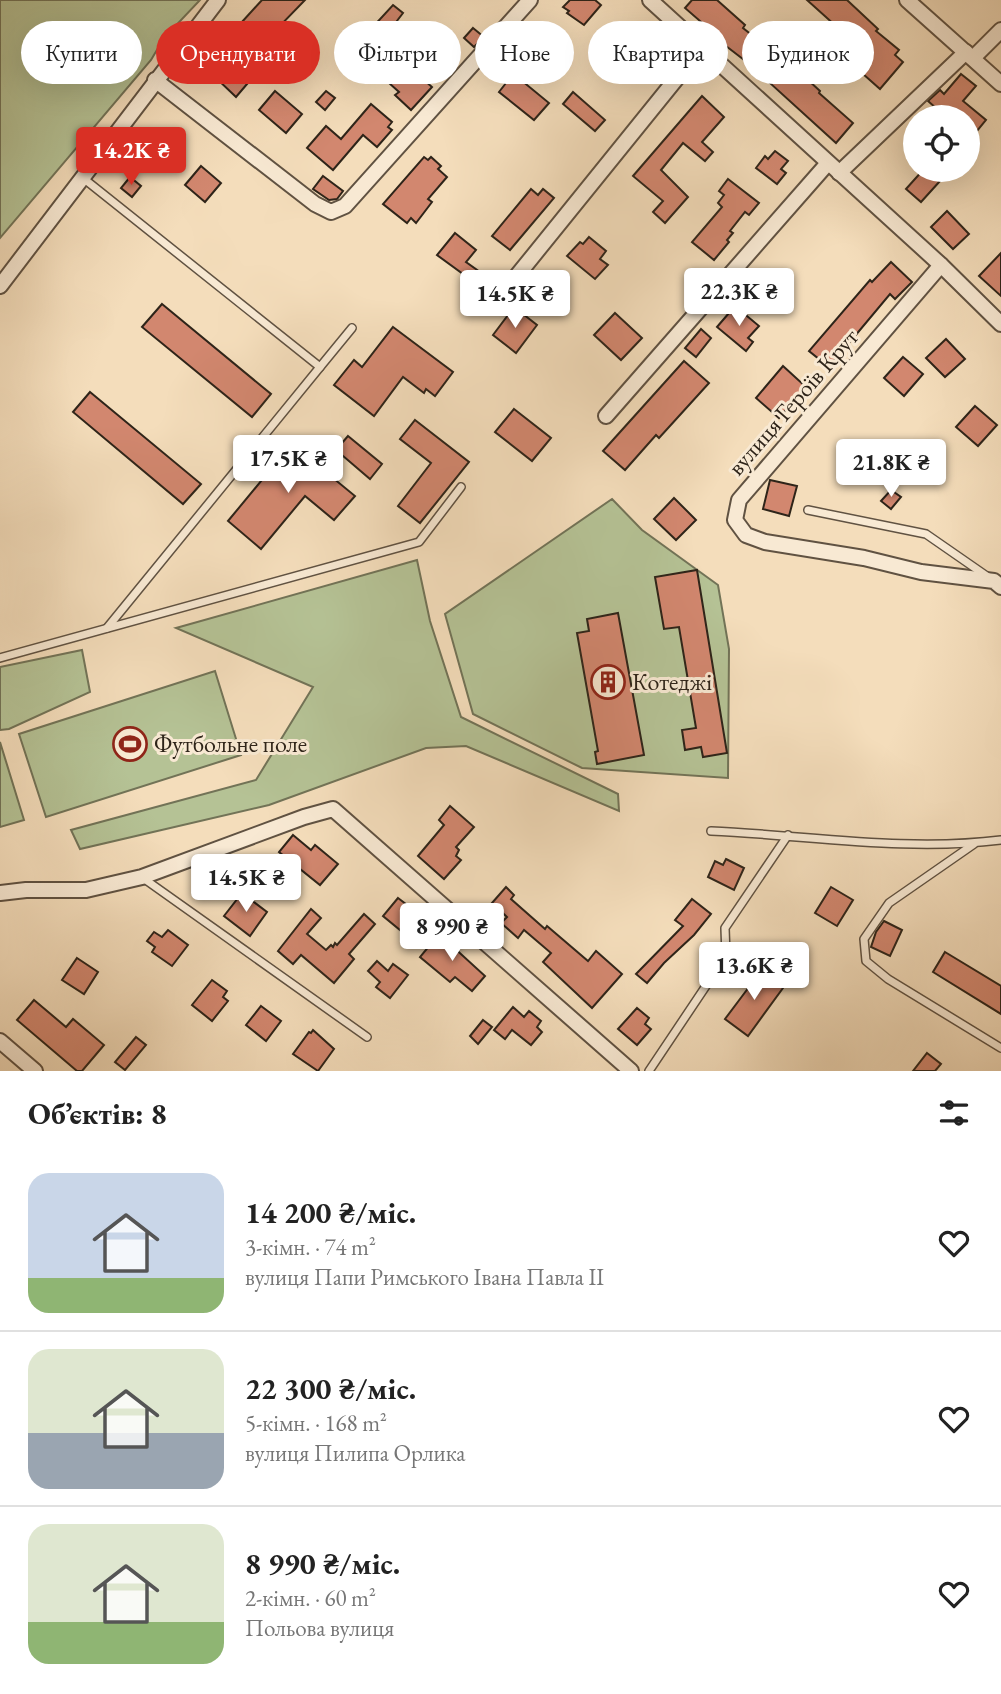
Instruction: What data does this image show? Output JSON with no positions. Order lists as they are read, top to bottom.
{
  "streets": {
    "street": ["вулиця Героїв Крут"]
  },
  "places": {
    "building": ["Котеджі"],
    "sports": ["Футбольне поле"]
  },
  "page": {
    "chip": [
      "Купити",
      "Орендувати",
      "Фільтри",
      "Нове",
      "Квартира",
      "Будинок"
    ],
    "price": [
      "14.2K ₴",
      "22.3K ₴",
      "14.5K ₴",
      "17.5K ₴",
      "21.8K ₴",
      "14.5K ₴",
      "8 990 ₴",
      "13.6K ₴"
    ],
    "heading": "Об’єктів: 8",
    "list": [
      {
        "name": "14 200 ₴/міс.",
        "note": "3-кімн. · 74 m² · вулиця Папи Римського Івана Павла ІІ"
      },
      {
        "name": "22 300 ₴/міс.",
        "note": "5-кімн. · 168 m² · вулиця Пилипа Орлика"
      },
      {
        "name": "8 990 ₴/міс.",
        "note": "2-кімн. · 60 m² · Польова вулиця"
      }
    ]
  }
}
